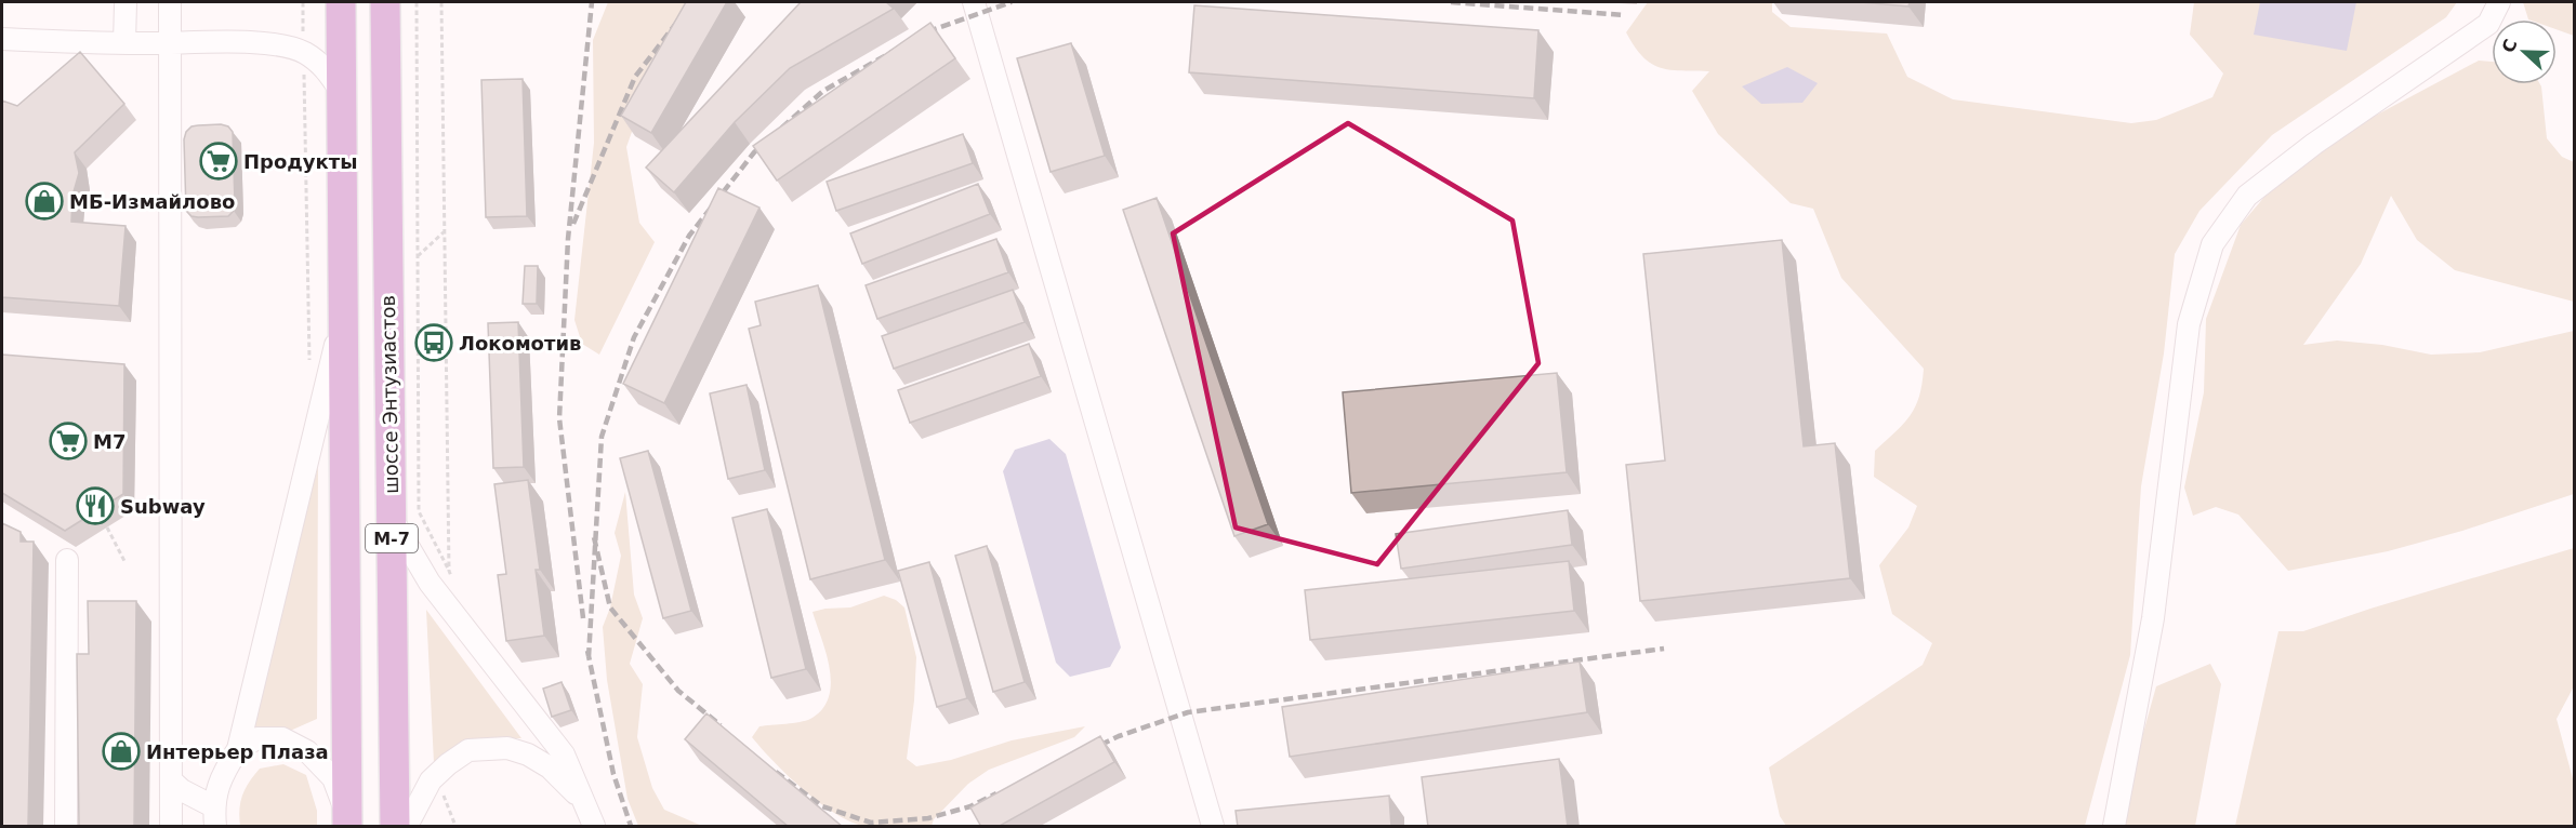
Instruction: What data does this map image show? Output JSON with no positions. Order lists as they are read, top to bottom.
{
  "streets": {
    "highway": ["шоссе Энтузиастов", "М-7"]
  },
  "places": {
    "supermarket": ["Продукты", "М7"],
    "shop": ["МБ-Измайлово", "Интерьер Плаза"],
    "bus stop": ["Локомотив"],
    "restaurant": ["Subway"]
  },
  "north": "left"
}
